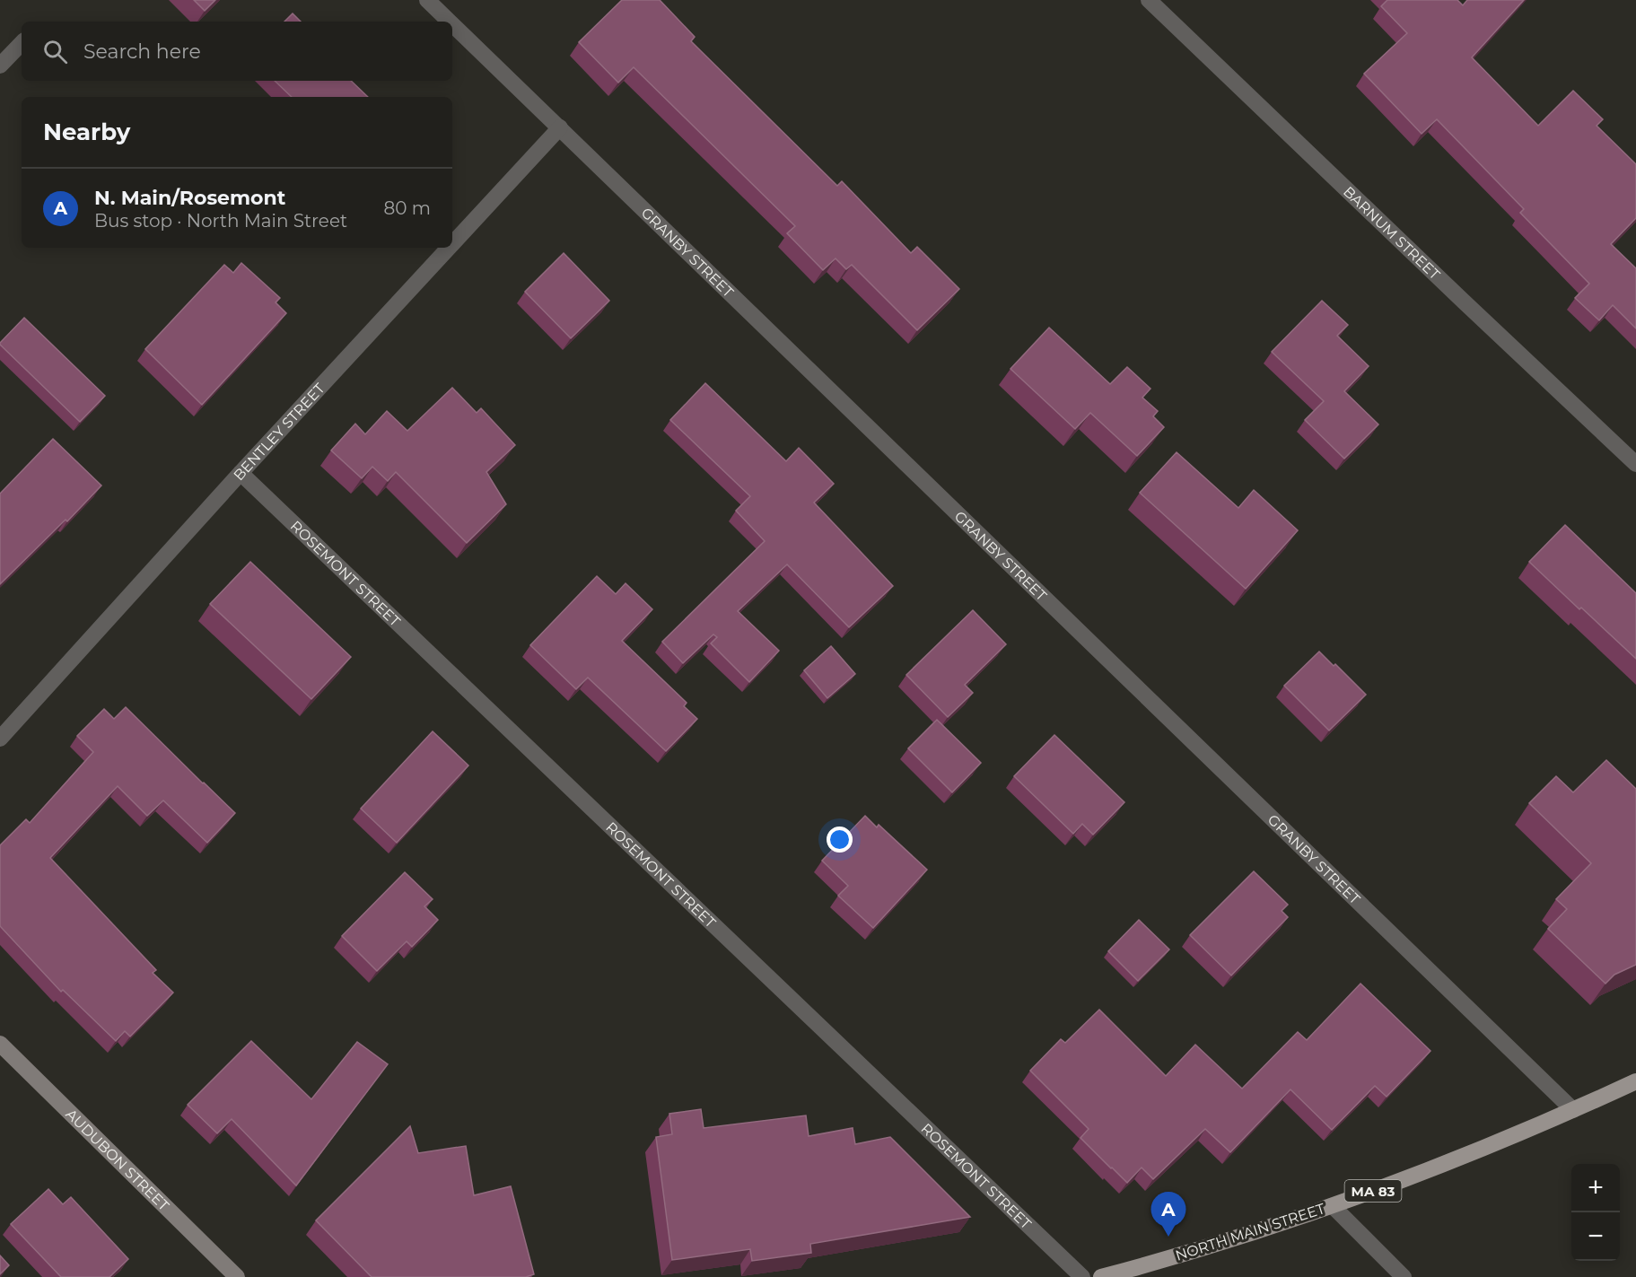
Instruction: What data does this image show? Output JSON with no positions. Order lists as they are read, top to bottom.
{
  "streets": {
    "main road": ["MA 83", "NORTH MAIN STREET"],
    "street": [
      "BARNUM STREET",
      "GRANBY STREET",
      "BENTLEY STREET",
      "ROSEMONT STREET",
      "AUDUBON STREET"
    ]
  },
  "crossings": [
    ["GRANBY STREET", "BENTLEY STREET"],
    ["GRANBY STREET", "NORTH MAIN STREET"],
    ["BENTLEY STREET", "ROSEMONT STREET"]
  ],
  "page": {
    "search": "Search here",
    "heading": "Nearby",
    "list": [
      {
        "mark": "A",
        "name": "N. Main/Rosemont",
        "note": "Bus stop · North Main Street",
        "value": "80 m"
      }
    ],
    "map_buttons": ["+", "−"],
    "pins": "A"
  }
}
